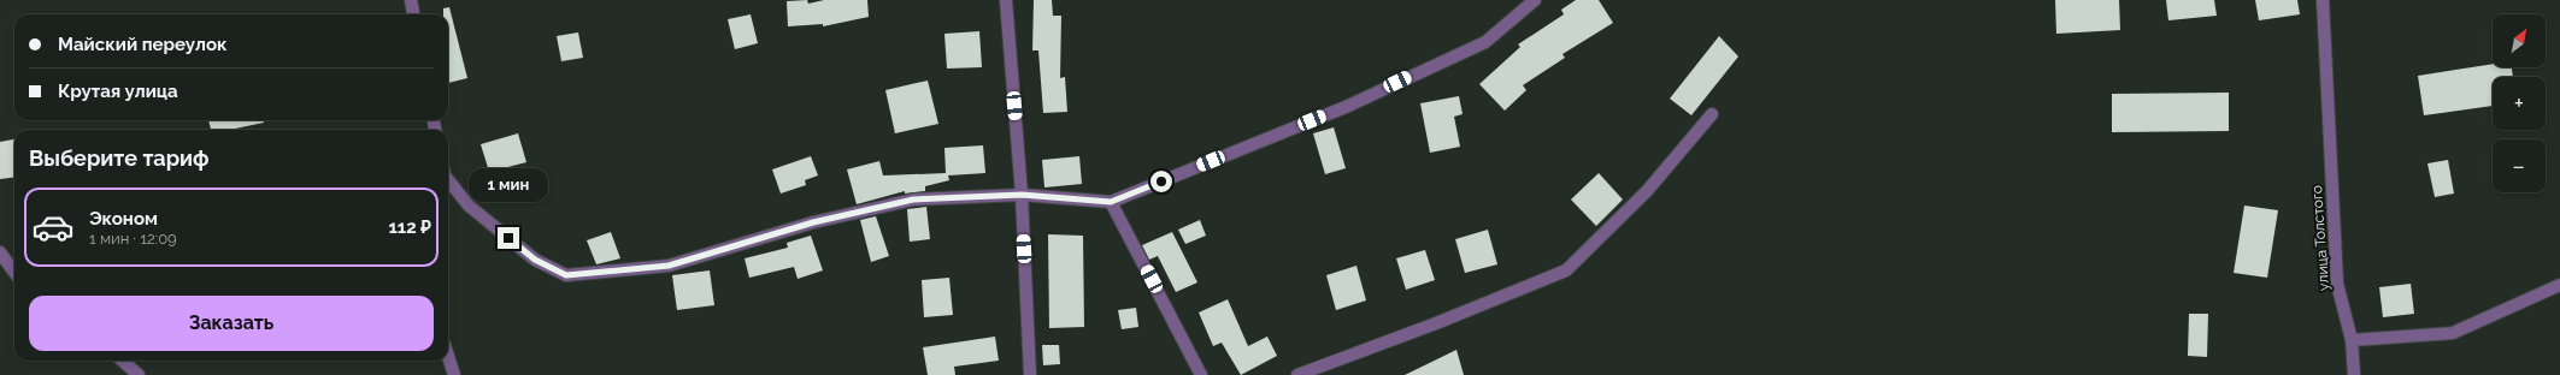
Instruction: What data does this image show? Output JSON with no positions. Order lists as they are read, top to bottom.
{
  "streets": {
    "street": ["улица Толстого"]
  },
  "north": "top right",
  "page": {
    "map_buttons": ["+", "−"],
    "banner": ["Майский переулок", "Крутая улица"],
    "heading": "Выберите тариф",
    "bubble": "1 мин",
    "list": [
      {
        "name": "Эконом",
        "note": "1 мин · 12:09",
        "value": "112 ₽"
      }
    ],
    "buttons": "Заказать"
  }
}
